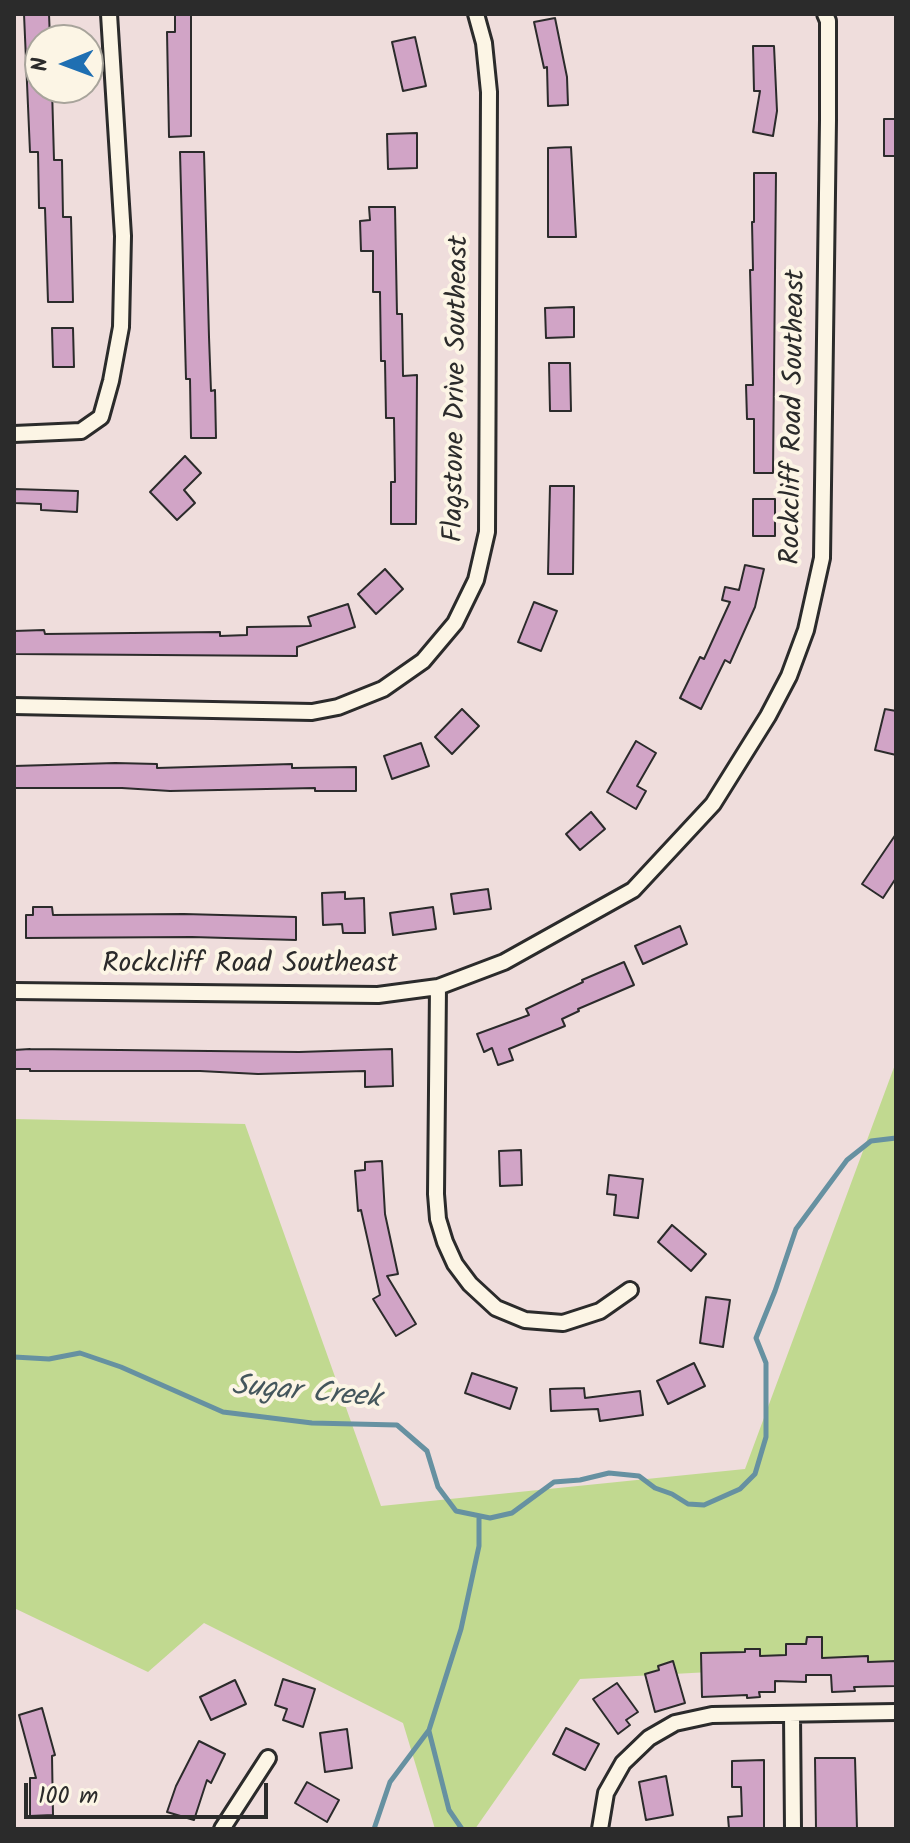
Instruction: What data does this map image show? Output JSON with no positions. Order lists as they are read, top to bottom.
{
  "streets": {
    "street": ["Flagstone Drive Southeast", "Rockcliff Road Southeast"]
  },
  "water": ["Sugar Creek"],
  "scale_bar": "100 m",
  "north": "left"
}
